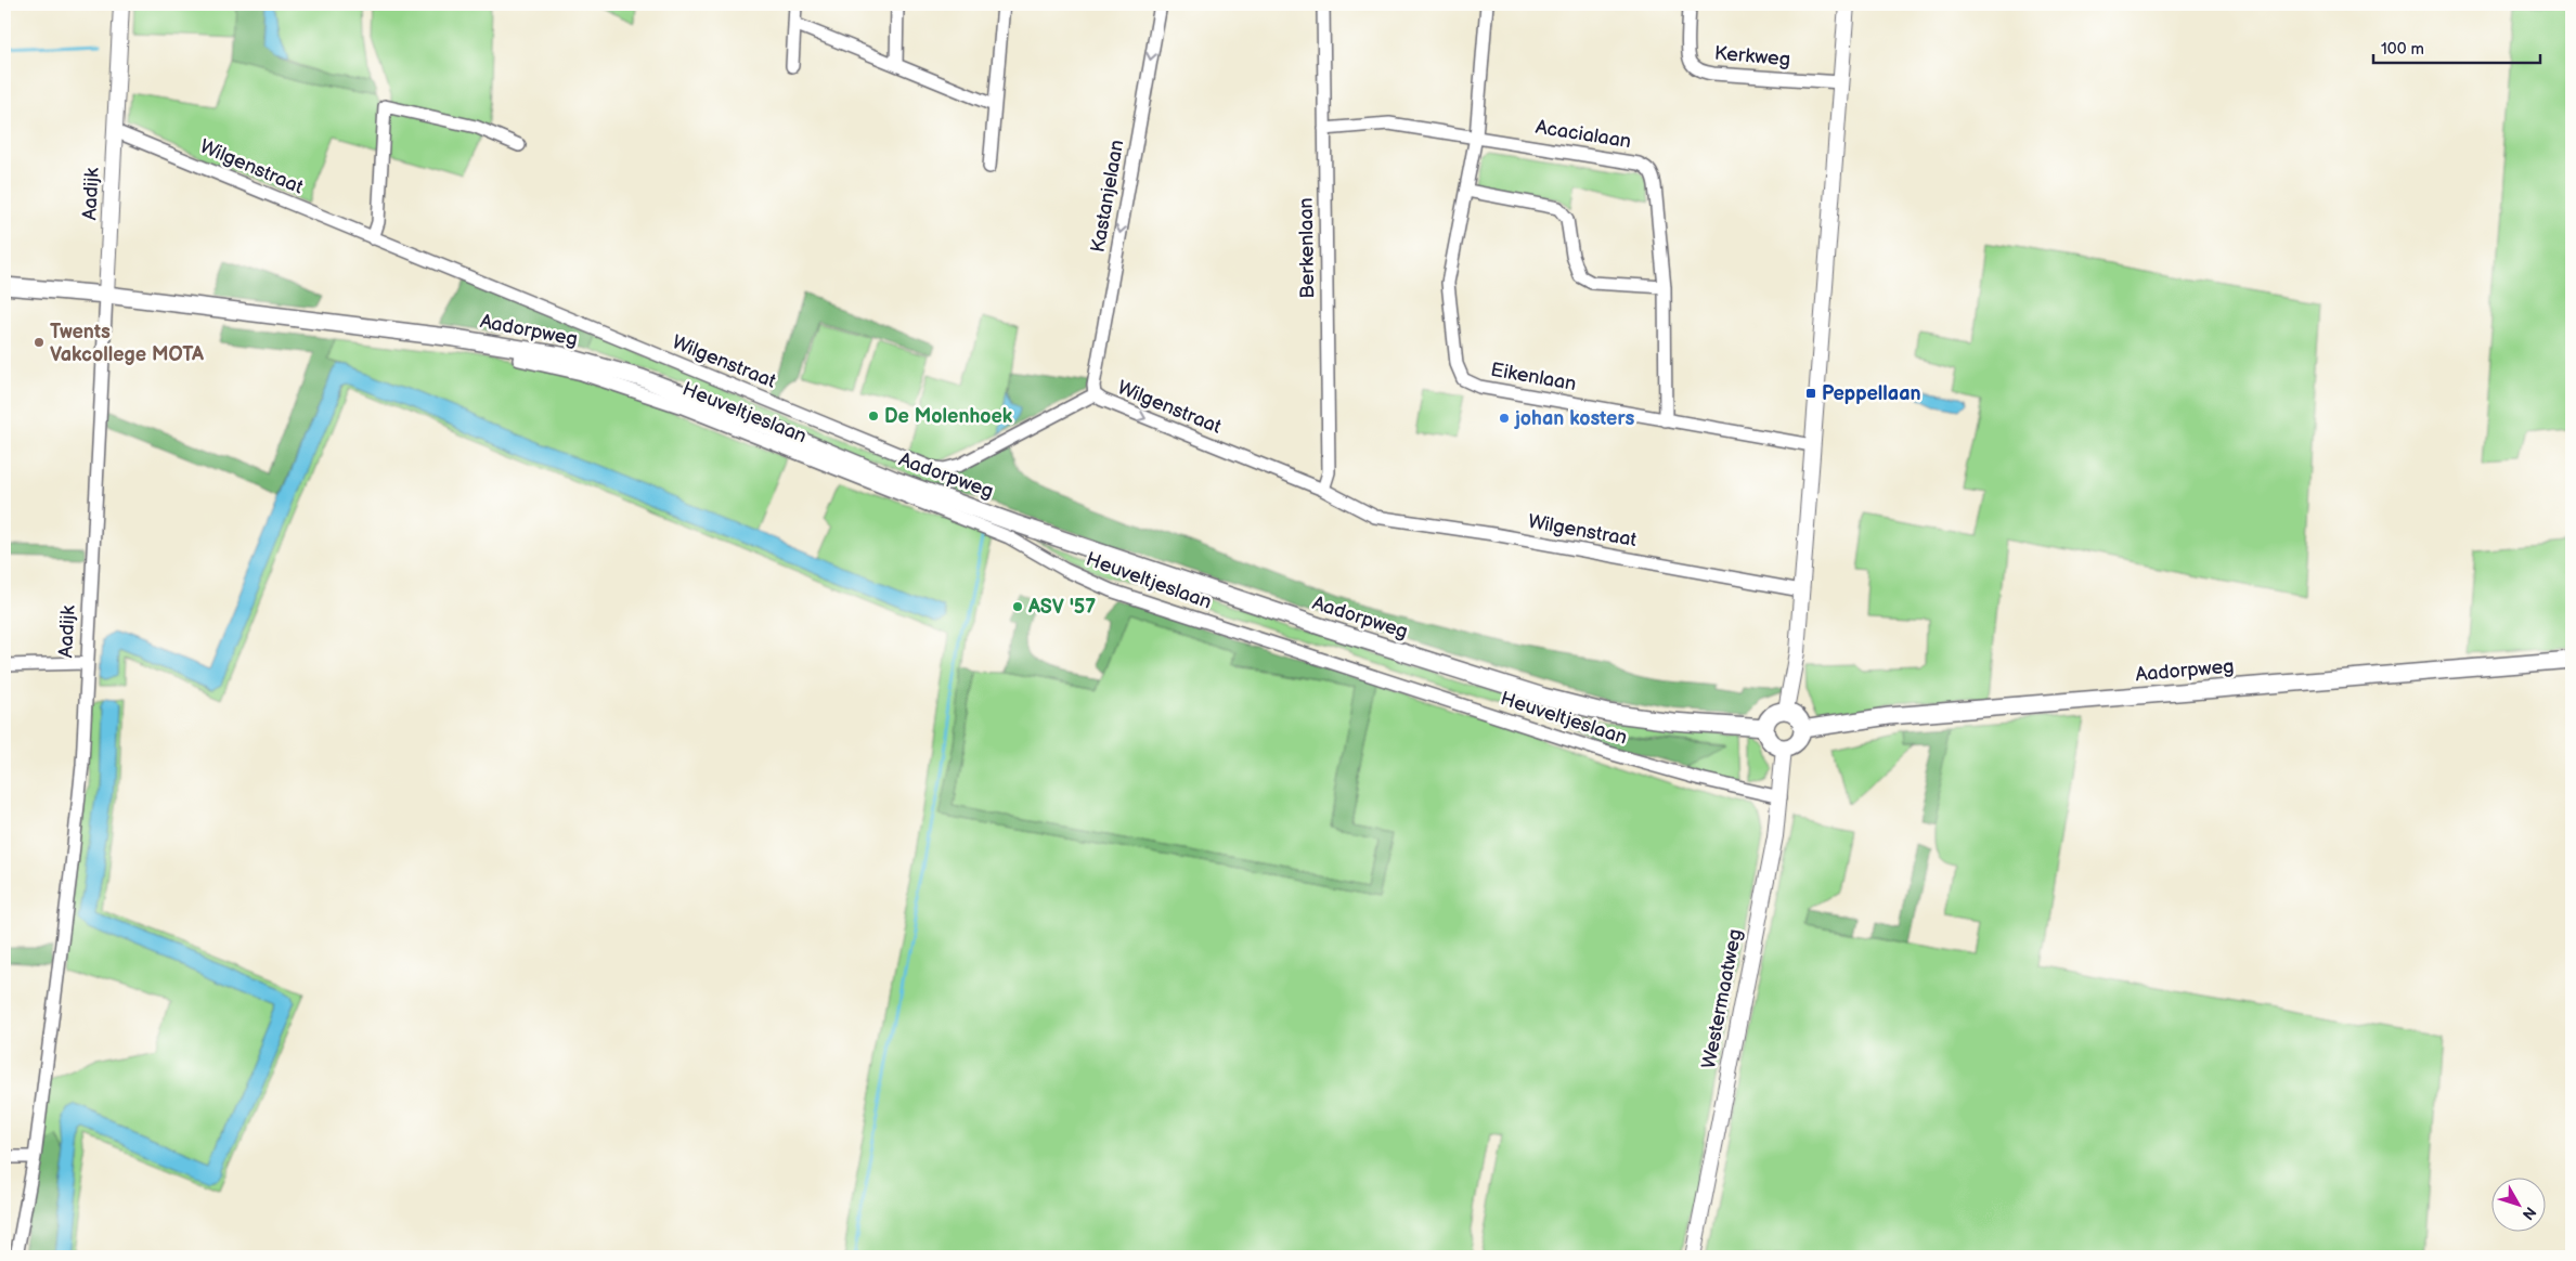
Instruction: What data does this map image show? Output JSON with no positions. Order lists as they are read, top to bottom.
{
  "streets": {
    "main road": ["Aadorpweg"],
    "street": [
      "Kerkweg",
      "Acacialaan",
      "Wilgenstraat",
      "Aadijk",
      "Kastanjelaan",
      "Berkenlaan",
      "Eikenlaan",
      "Heuveltjeslaan",
      "Westermaatweg"
    ]
  },
  "crossings": [
    ["Acacialaan", "Berkenlaan"],
    ["Acacialaan", "Eikenlaan"],
    ["Wilgenstraat", "Aadijk"],
    ["Wilgenstraat", "Kastanjelaan"],
    ["Wilgenstraat", "Berkenlaan"],
    ["Aadijk", "Aadorpweg"],
    ["Aadorpweg", "Westermaatweg"],
    ["Heuveltjeslaan", "Westermaatweg"]
  ],
  "one_way": ["Kastanjelaan"],
  "places": {
    "other": [
      "Twents Vakcollege MOTA",
      "De Molenhoek",
      "johan kosters",
      "ASV '57"
    ],
    "transit": ["Peppellaan"]
  },
  "scale_bar": "100 m",
  "north": "bottom right"
}
